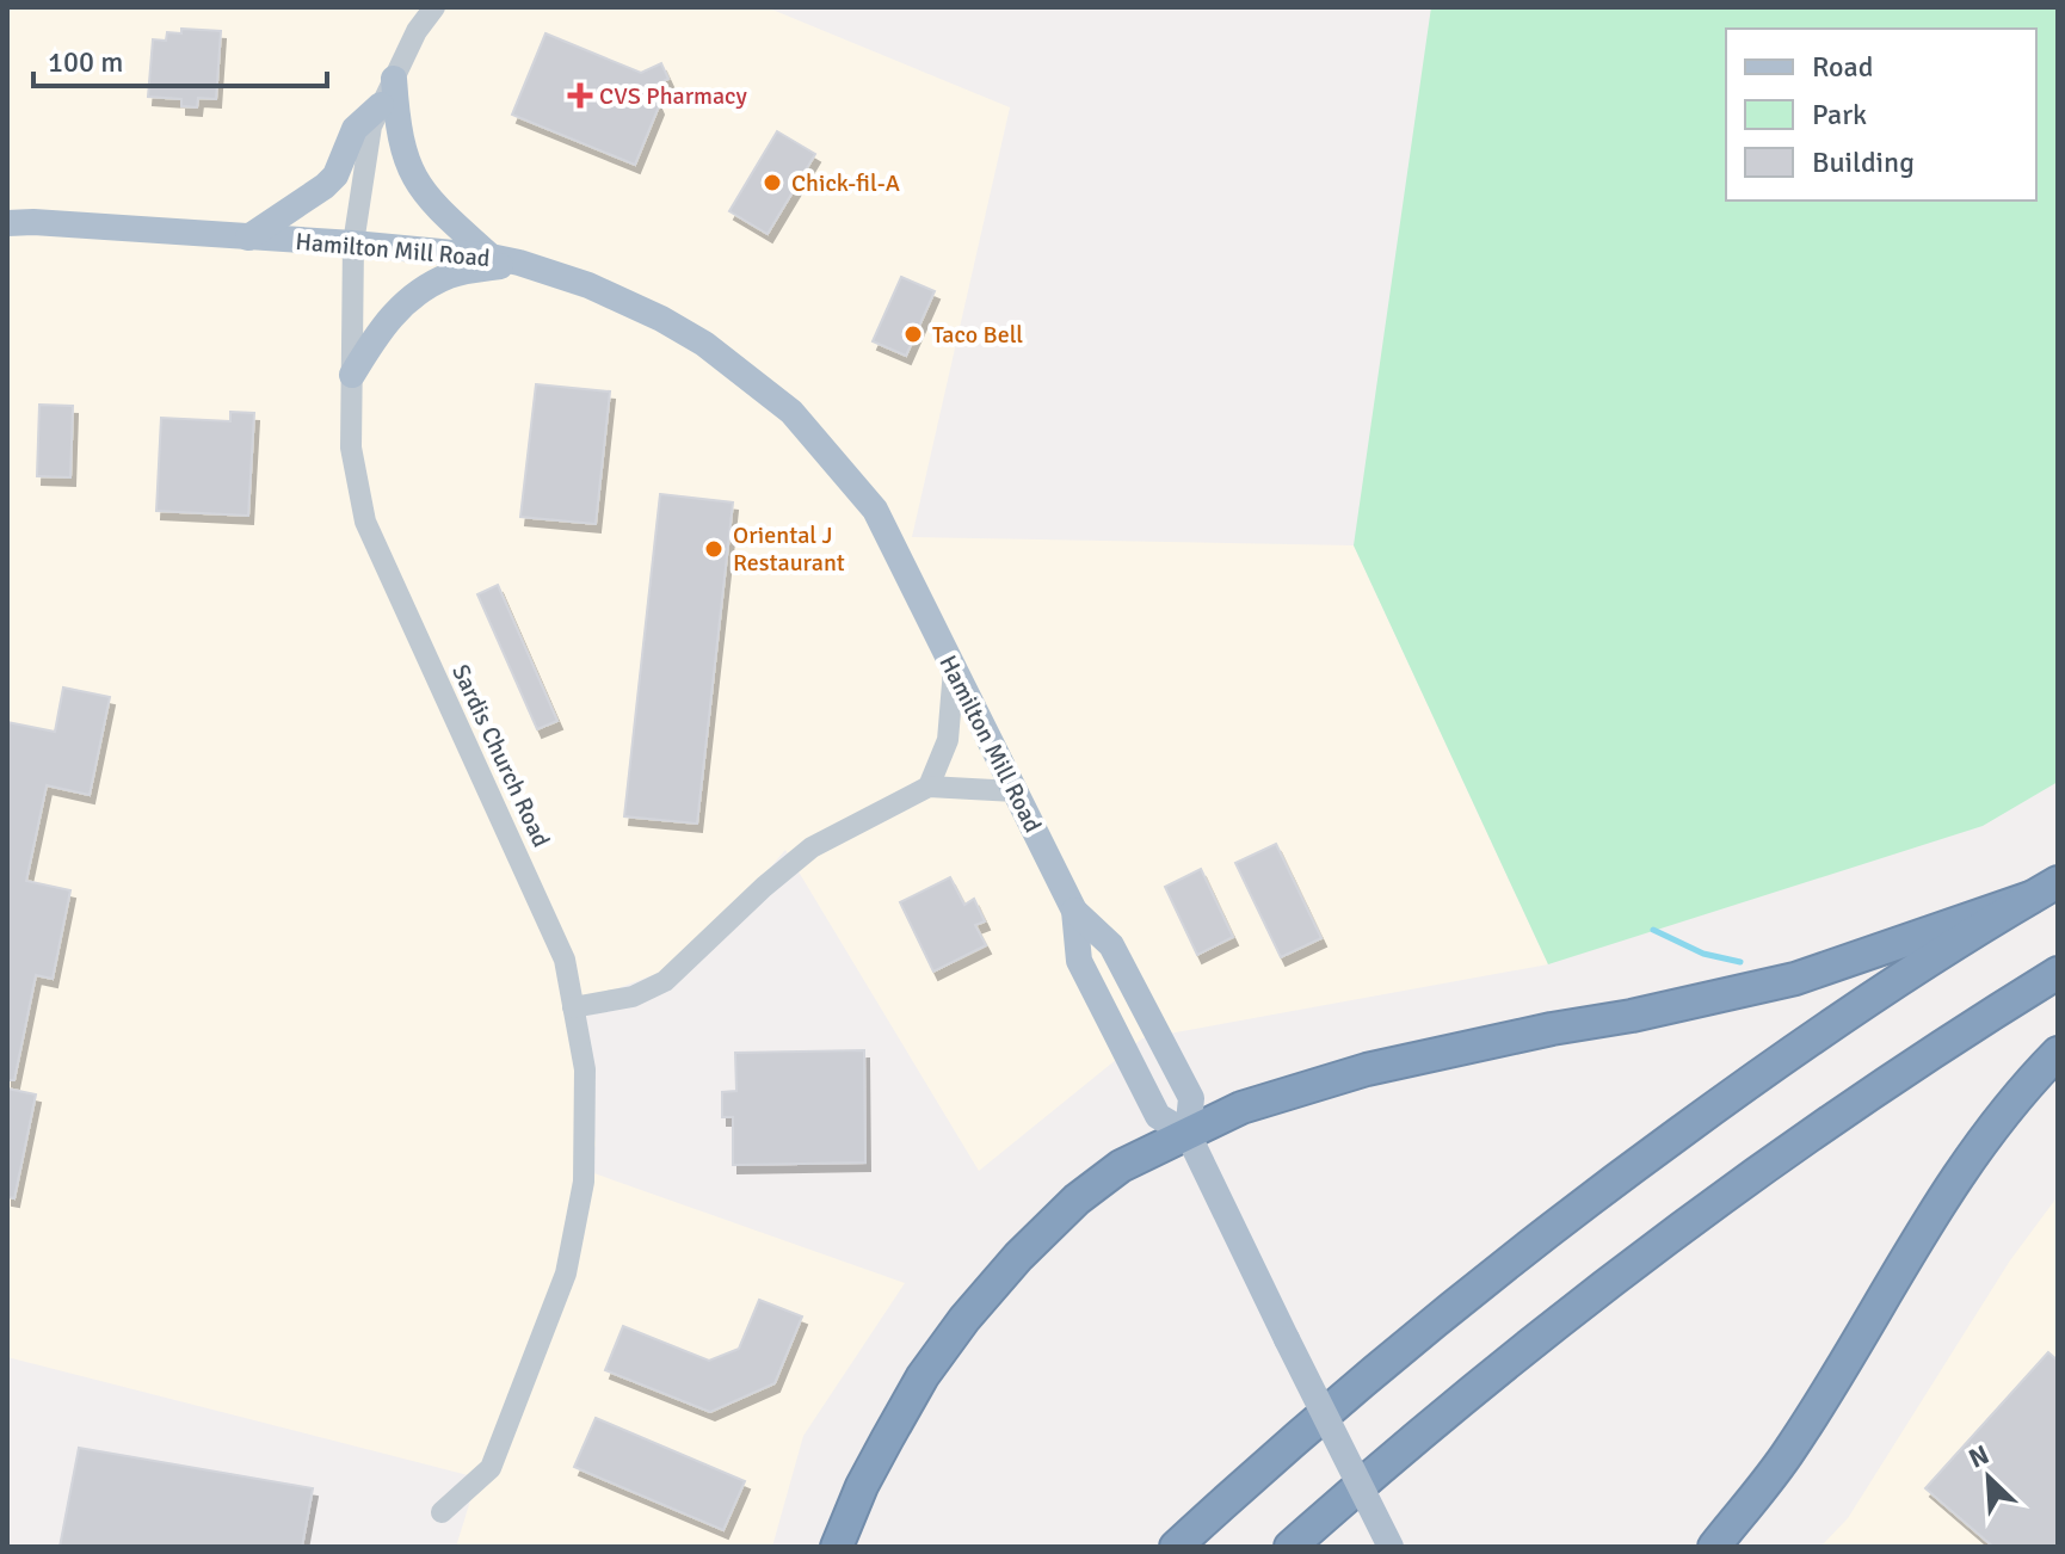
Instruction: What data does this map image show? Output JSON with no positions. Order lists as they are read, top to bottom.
{
  "streets": {
    "main road": ["Hamilton Mill Road"],
    "street": ["Sardis Church Road"]
  },
  "crossings": [
    ["Hamilton Mill Road", "Sardis Church Road"]
  ],
  "places": {
    "health": ["CVS Pharmacy"],
    "other": ["Chick-fil-A", "Taco Bell", "Oriental J Restaurant"]
  },
  "legend": ["Road", "Park", "Building"],
  "scale_bar": "100 m",
  "north": "top left"
}
